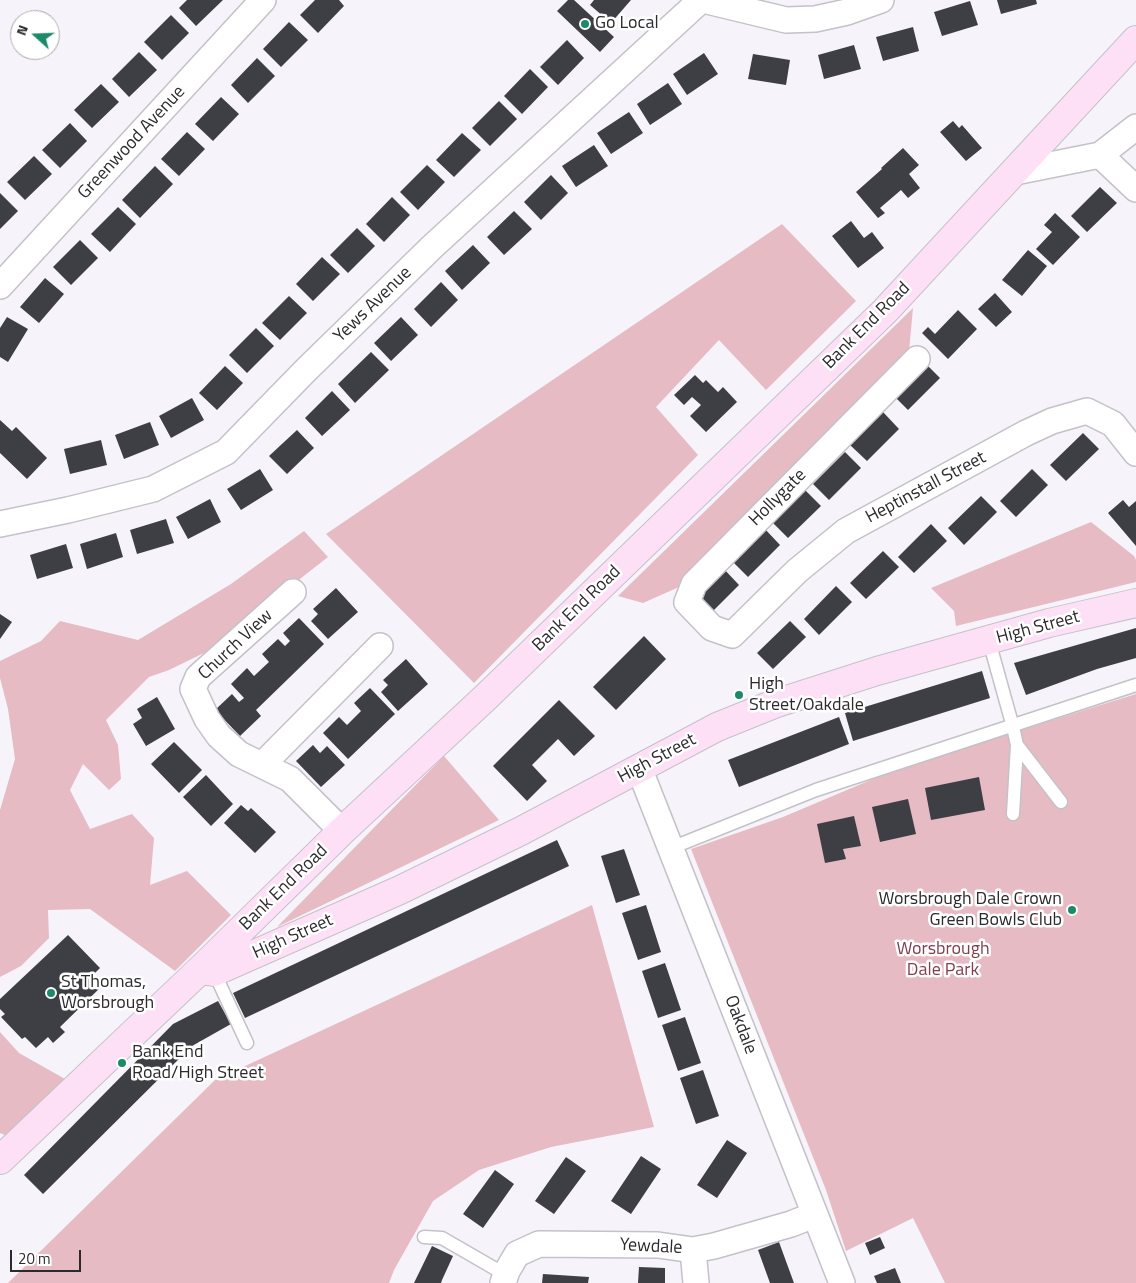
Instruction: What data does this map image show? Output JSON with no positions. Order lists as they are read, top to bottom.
{
  "streets": {
    "street": [
      "Greenwood Avenue",
      "Yews Avenue",
      "Bank End Road",
      "Heptinstall Street",
      "Hollygate",
      "High Street",
      "Church View",
      "Oakdale",
      "Yewdale"
    ]
  },
  "crossings": [
    ["Bank End Road", "High Street"],
    ["Bank End Road", "Church View"],
    ["Heptinstall Street", "Hollygate"],
    ["High Street", "Oakdale"],
    ["Oakdale", "Yewdale"]
  ],
  "parks": ["Worsbrough Dale Park"],
  "places": [
    "Go Local",
    "High Street/Oakdale",
    "Worsbrough Dale Crown Green Bowls Club",
    "St Thomas, Worsbrough",
    "Bank End Road/High Street"
  ],
  "scale_bar": "20 m",
  "north": "left"
}
